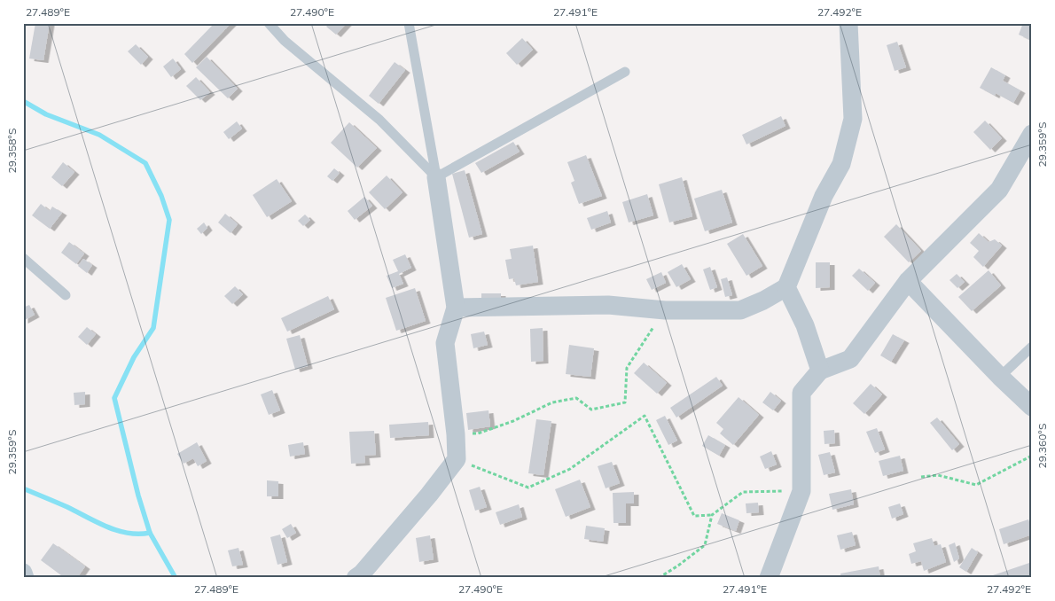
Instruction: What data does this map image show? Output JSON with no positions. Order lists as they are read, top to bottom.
{
  "coordinates": [
    "27.489°E",
    "27.490°E",
    "27.491°E",
    "27.492°E",
    "29.359°S",
    "29.358°S",
    "29.360°S"
  ]
}
